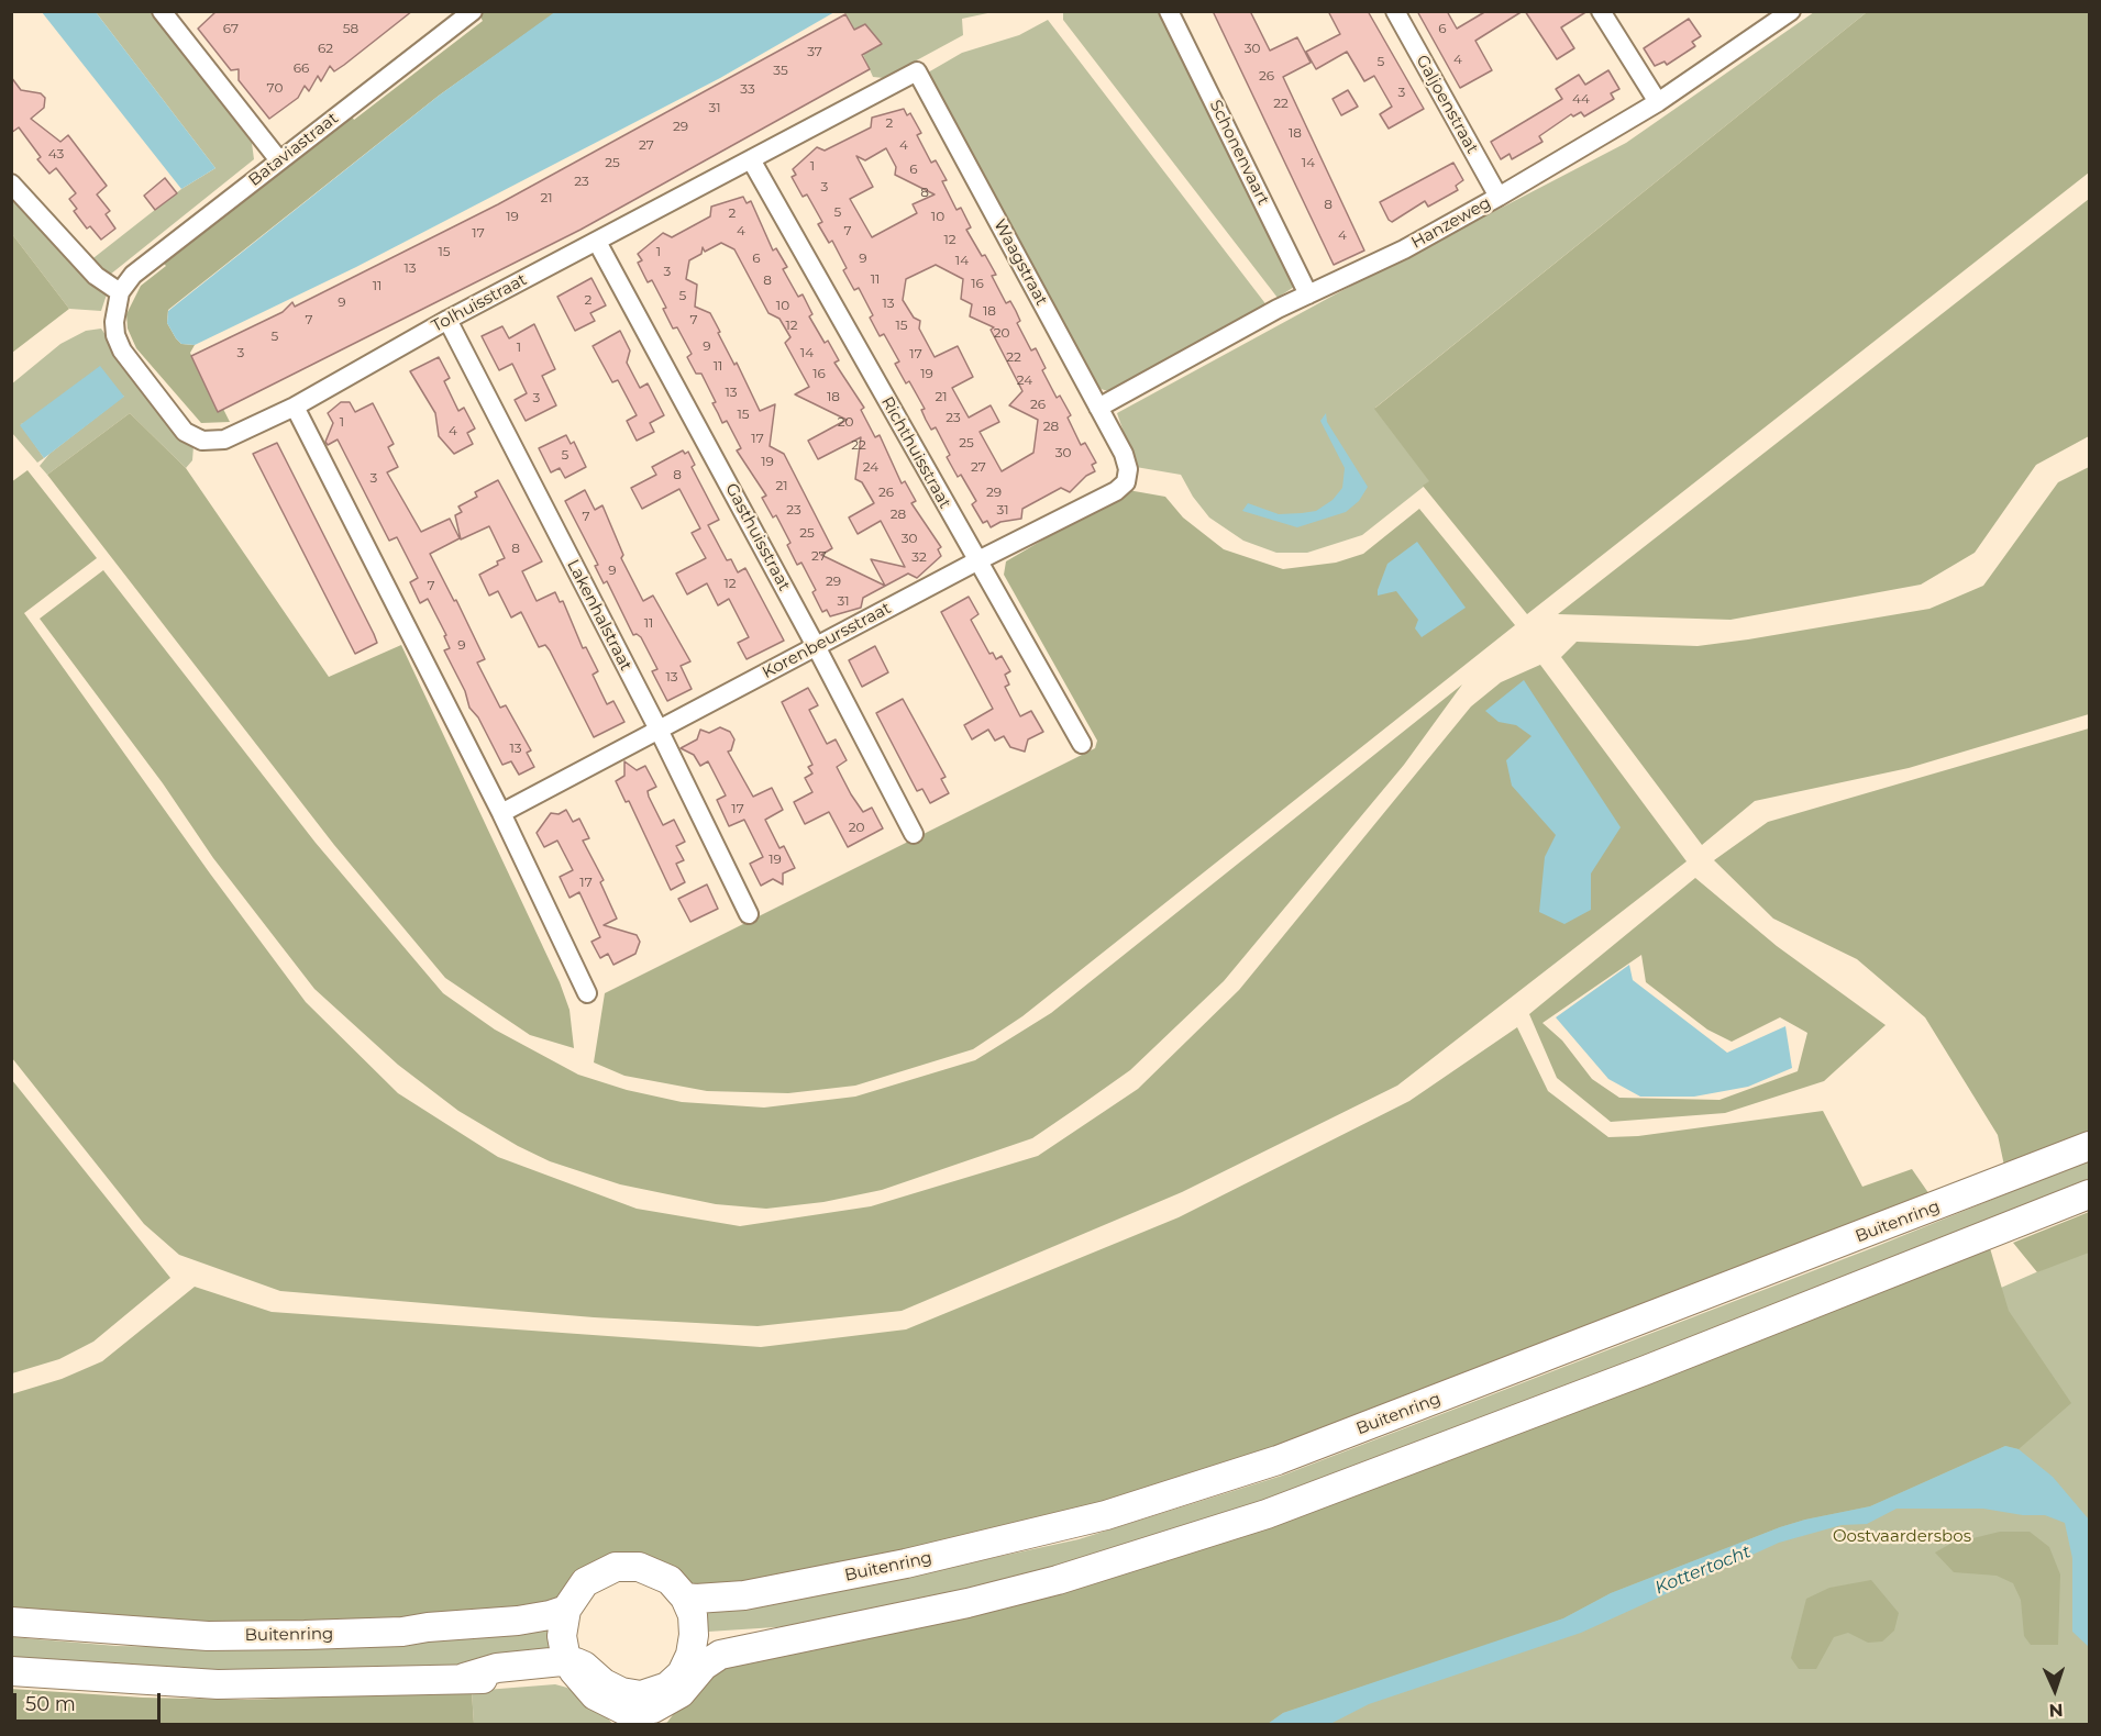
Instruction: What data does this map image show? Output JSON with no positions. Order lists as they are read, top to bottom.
{
  "streets": {
    "highway": ["Buitenring"],
    "street": [
      "Galjoenstraat",
      "Bataviastraat",
      "Schonenvaart",
      "Hanzeweg",
      "Waagstraat",
      "Tolhuisstraat",
      "Richthuisstraat",
      "Gasthuisstraat",
      "Lakenhalstraat",
      "Korenbeursstraat"
    ]
  },
  "crossings": [
    ["Galjoenstraat", "Hanzeweg"],
    ["Bataviastraat", "Tolhuisstraat"],
    ["Schonenvaart", "Hanzeweg"],
    ["Hanzeweg", "Waagstraat"],
    ["Waagstraat", "Tolhuisstraat"],
    ["Waagstraat", "Korenbeursstraat"],
    ["Tolhuisstraat", "Richthuisstraat"],
    ["Tolhuisstraat", "Gasthuisstraat"],
    ["Tolhuisstraat", "Lakenhalstraat"],
    ["Richthuisstraat", "Korenbeursstraat"],
    ["Gasthuisstraat", "Korenbeursstraat"],
    ["Lakenhalstraat", "Korenbeursstraat"]
  ],
  "water": ["Kottertocht"],
  "parks": ["Oostvaardersbos"],
  "house_numbers": [
    "67",
    "58",
    "6",
    "62",
    "30",
    "37",
    "4",
    "5",
    "66",
    "35",
    "26",
    "70",
    "33",
    "3",
    "44",
    "22",
    "31",
    "2",
    "29",
    "18",
    "27",
    "4",
    "43",
    "25",
    "14",
    "1",
    "6",
    "23",
    "3",
    "8",
    "21",
    "8",
    "5",
    "2",
    "19",
    "10",
    "4",
    "7",
    "17",
    "4",
    "12",
    "15",
    "1",
    "6",
    "9",
    "14",
    "13",
    "3",
    "11",
    "8",
    "16",
    "11",
    "5",
    "2",
    "9",
    "13",
    "10",
    "18",
    "7",
    "7",
    "12",
    "15",
    "20",
    "5",
    "9",
    "1",
    "3",
    "14",
    "17",
    "22",
    "11",
    "16",
    "19",
    "24",
    "13",
    "18",
    "21",
    "3",
    "26",
    "15",
    "23",
    "1",
    "20",
    "28",
    "4",
    "17",
    "25",
    "22",
    "30",
    "5",
    "19",
    "24",
    "27",
    "8",
    "3",
    "21",
    "26",
    "29",
    "23",
    "31",
    "28",
    "7",
    "25",
    "30",
    "8",
    "27",
    "32",
    "9",
    "29",
    "12",
    "7",
    "31",
    "11",
    "9",
    "13",
    "13",
    "17",
    "20",
    "19",
    "17"
  ],
  "scale_bar": "50 m",
  "north": "bottom"
}
